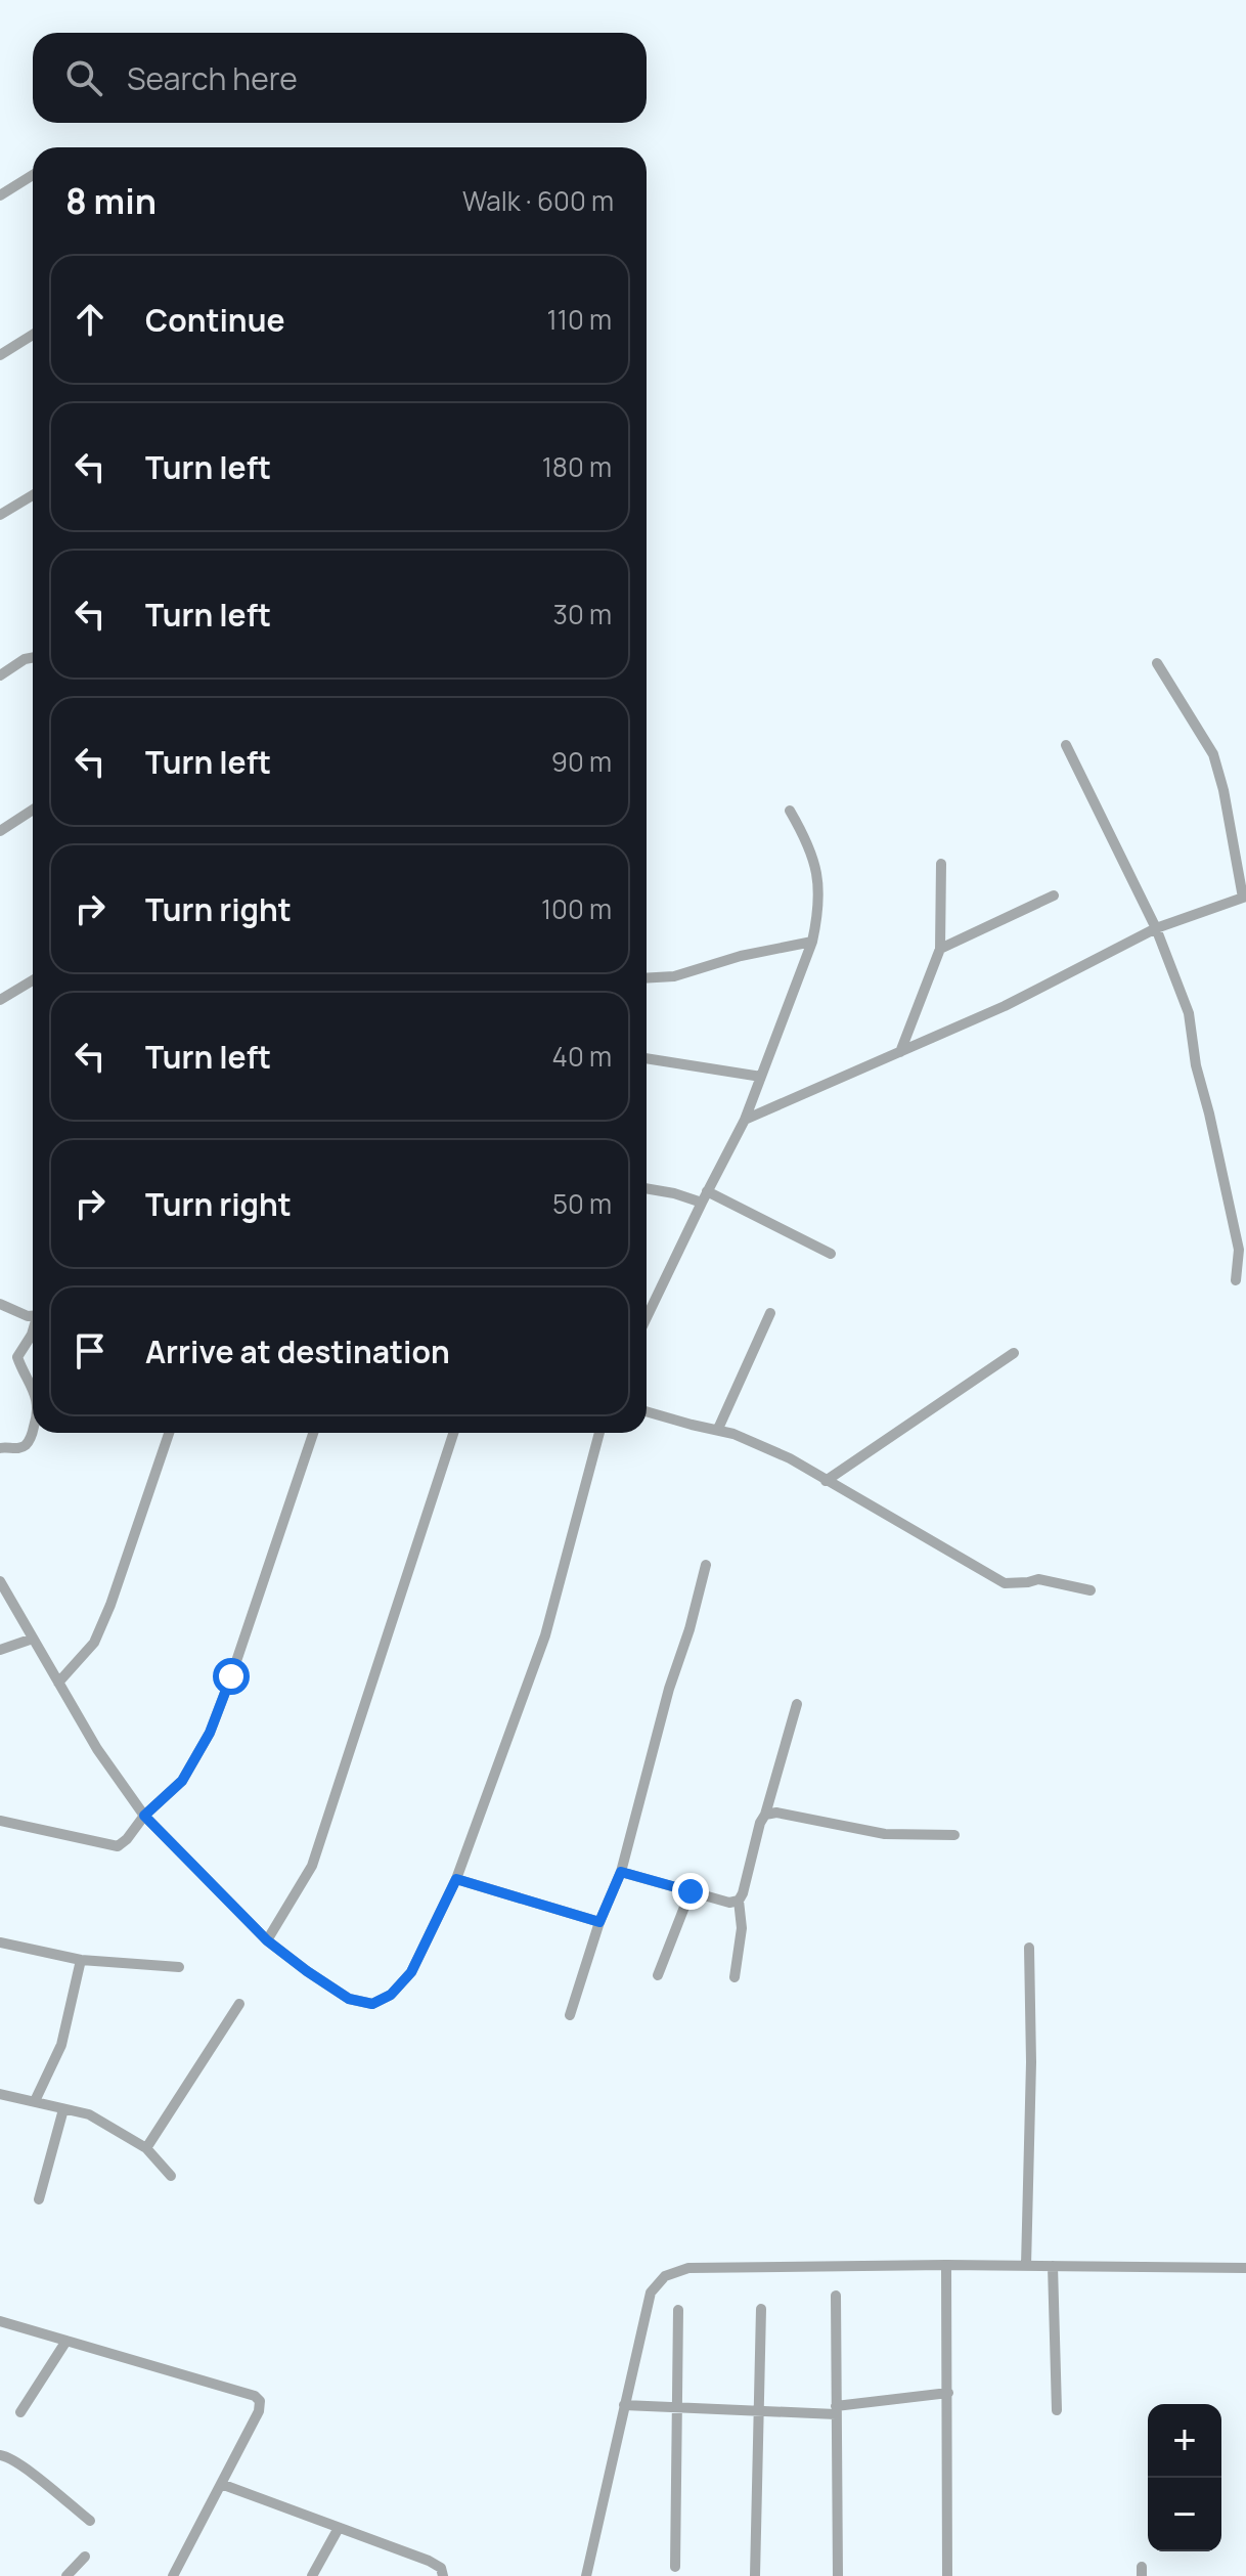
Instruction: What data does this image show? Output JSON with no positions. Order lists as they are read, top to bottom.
{
  "page": {
    "search": "Search here",
    "heading": ["8 min", "Walk · 600 m"],
    "list": [
      ["Continue", "110 m"],
      ["Turn left", "180 m"],
      ["Turn left", "30 m"],
      ["Turn left", "90 m"],
      ["Turn right", "100 m"],
      ["Turn left", "40 m"],
      ["Turn right", "50 m"],
      "Arrive at destination"
    ],
    "map_buttons": ["+", "−"]
  }
}
